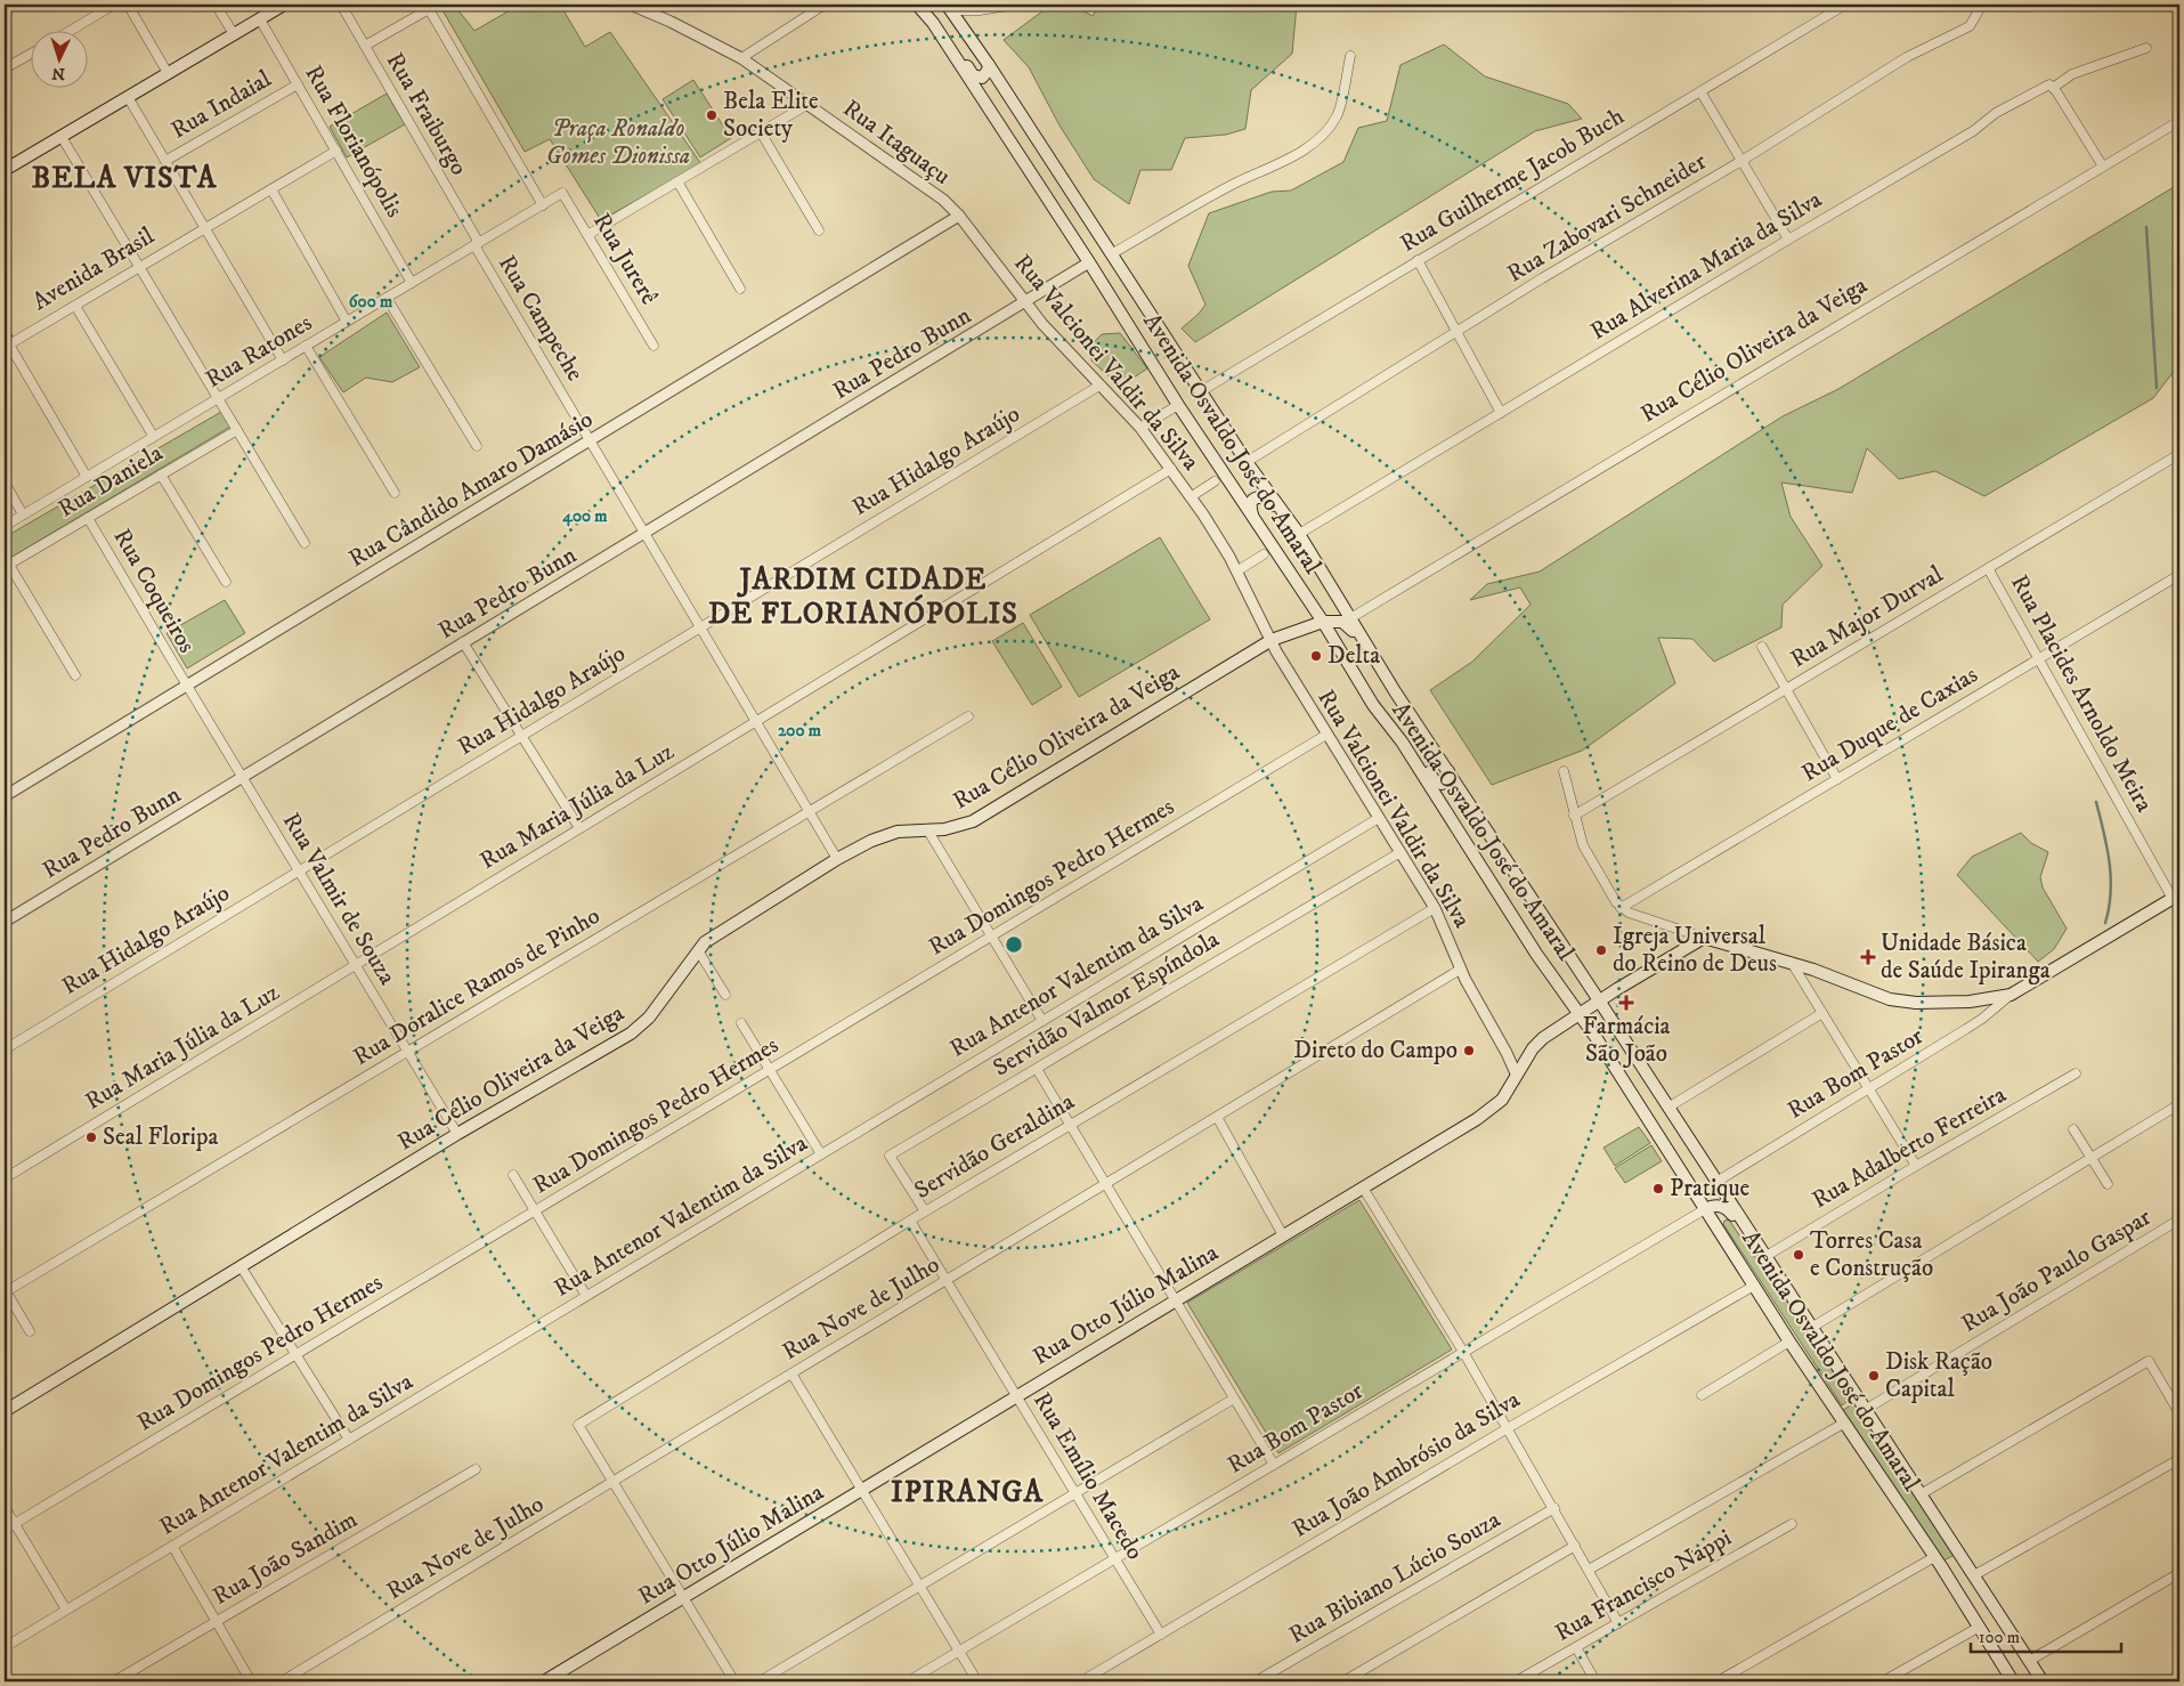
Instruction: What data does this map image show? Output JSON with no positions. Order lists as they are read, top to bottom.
{
  "streets": {
    "main road": ["Rua Célio Oliveira da Veiga", "Avenida Osvaldo José do Amaral", "Rua Otto Júlio Malina"],
    "street": [
      "Rua Indaial",
      "Rua Fraiburgo",
      "Rua Florianópolis",
      "Rua Itaguaçu",
      "Rua Guilherme Jacob Buch",
      "Rua Zabovari Schneider",
      "Rua Jurerê",
      "Rua Alverina Maria da Silva",
      "Avenida Brasil",
      "Rua Campeche",
      "Rua Ratones",
      "Rua Pedro Bunn",
      "Rua Valcionei Valdir da Silva",
      "Rua Hidalgo Araújo",
      "Rua Daniela",
      "Rua Cândido Amaro Damásio",
      "Rua Coqueiros",
      "Rua Major Durval",
      "Rua Placides Arnoldo Meira",
      "Rua Duque de Caxias",
      "Rua Maria Júlia da Luz",
      "Rua Domingos Pedro Hermes",
      "Rua Valmir de Souza",
      "Rua Antenor Valentim da Silva",
      "Rua Doralice Ramos de Pinho",
      "Servidão Valmor Espíndola",
      "Rua Bom Pastor",
      "Servidão Geraldina",
      "Rua Adalberto Ferreira",
      "Rua João Paulo Gaspar",
      "Rua Nove de Julho",
      "Rua João Ambrósio da Silva",
      "Rua Emílio Macedo",
      "Rua João Sandim",
      "Rua Bibiano Lúcio Souza",
      "Rua Francisco Nappi"
    ]
  },
  "crossings": [
    ["Rua Indaial", "Rua Florianópolis"],
    ["Rua Fraiburgo", "Rua Campeche"],
    ["Rua Fraiburgo", "Rua Ratones"],
    ["Rua Florianópolis", "Avenida Brasil"],
    ["Rua Florianópolis", "Rua Ratones"],
    ["Rua Itaguaçu", "Rua Valcionei Valdir da Silva"],
    ["Rua Itaguaçu", "Rua Cândido Amaro Damásio"],
    ["Rua Guilherme Jacob Buch", "Avenida Osvaldo José do Amaral"],
    ["Rua Zabovari Schneider", "Avenida Osvaldo José do Amaral"],
    ["Rua Jurerê", "Rua Ratones"],
    ["Rua Alverina Maria da Silva", "Avenida Osvaldo José do Amaral"],
    ["Rua Campeche", "Rua Célio Oliveira da Veiga"],
    ["Rua Campeche", "Rua Ratones"],
    ["Rua Campeche", "Rua Pedro Bunn"],
    ["Rua Campeche", "Rua Hidalgo Araújo"],
    ["Rua Campeche", "Rua Cândido Amaro Damásio"],
    ["Rua Campeche", "Rua Maria Júlia da Luz"],
    ["Rua Campeche", "Rua Doralice Ramos de Pinho"],
    ["Rua Célio Oliveira da Veiga", "Rua Valcionei Valdir da Silva"],
    ["Rua Célio Oliveira da Veiga", "Avenida Osvaldo José do Amaral"],
    ["Rua Célio Oliveira da Veiga", "Rua Valmir de Souza"],
    ["Rua Pedro Bunn", "Rua Valcionei Valdir da Silva"],
    ["Rua Pedro Bunn", "Avenida Osvaldo José do Amaral"],
    ["Rua Pedro Bunn", "Rua Valmir de Souza"],
    ["Rua Valcionei Valdir da Silva", "Rua Hidalgo Araújo"],
    ["Rua Valcionei Valdir da Silva", "Rua Cândido Amaro Damásio"],
    ["Rua Valcionei Valdir da Silva", "Rua Maria Júlia da Luz"],
    ["Rua Valcionei Valdir da Silva", "Rua Domingos Pedro Hermes"],
    ["Rua Valcionei Valdir da Silva", "Rua Antenor Valentim da Silva"],
    ["Rua Valcionei Valdir da Silva", "Servidão Valmor Espíndola"],
    ["Rua Valcionei Valdir da Silva", "Servidão Geraldina"],
    ["Rua Valcionei Valdir da Silva", "Rua Otto Júlio Malina"],
    ["Rua Valcionei Valdir da Silva", "Rua Nove de Julho"],
    ["Avenida Osvaldo José do Amaral", "Rua Bom Pastor"],
    ["Avenida Osvaldo José do Amaral", "Rua Adalberto Ferreira"],
    ["Avenida Osvaldo José do Amaral", "Rua João Paulo Gaspar"],
    ["Avenida Osvaldo José do Amaral", "Rua Otto Júlio Malina"],
    ["Avenida Osvaldo José do Amaral", "Rua João Ambrósio da Silva"],
    ["Rua Hidalgo Araújo", "Rua Valmir de Souza"],
    ["Rua Daniela", "Rua Coqueiros"],
    ["Rua Cândido Amaro Damásio", "Rua Coqueiros"],
    ["Rua Cândido Amaro Damásio", "Rua Valmir de Souza"],
    ["Rua Coqueiros", "Rua Valmir de Souza"],
    ["Rua Major Durval", "Rua Placides Arnoldo Meira"],
    ["Rua Placides Arnoldo Meira", "Rua Duque de Caxias"],
    ["Rua Maria Júlia da Luz", "Rua Valmir de Souza"],
    ["Rua Valmir de Souza", "Rua Doralice Ramos de Pinho"],
    ["Servidão Valmor Espíndola", "Servidão Geraldina"],
    ["Rua Bom Pastor", "Rua Emílio Macedo"],
    ["Servidão Geraldina", "Rua Nove de Julho"],
    ["Servidão Geraldina", "Rua Emílio Macedo"],
    ["Rua Otto Júlio Malina", "Rua Emílio Macedo"],
    ["Rua Nove de Julho", "Rua Emílio Macedo"],
    ["Rua João Ambrósio da Silva", "Rua Emílio Macedo"]
  ],
  "districts": ["BELA VISTA", "JARDIM CIDADE DE FLORIANÓPOLIS", "IPIRANGA"],
  "parks": ["Praça Ronaldo Gomes Dionissa"],
  "places": {
    "other": [
      "Bela Elite Society",
      "Delta",
      "Igreja Universal do Reino de Deus",
      "Direto do Campo",
      "Seal Floripa",
      "Pratique",
      "Torres Casa e Construção",
      "Disk Ração Capital"
    ],
    "health": ["Unidade Básica de Saúde Ipiranga", "Farmácia São João"]
  },
  "scale_bar": "100 m",
  "north": "bottom",
  "rings": ["600 m", "400 m", "200 m"]
}
